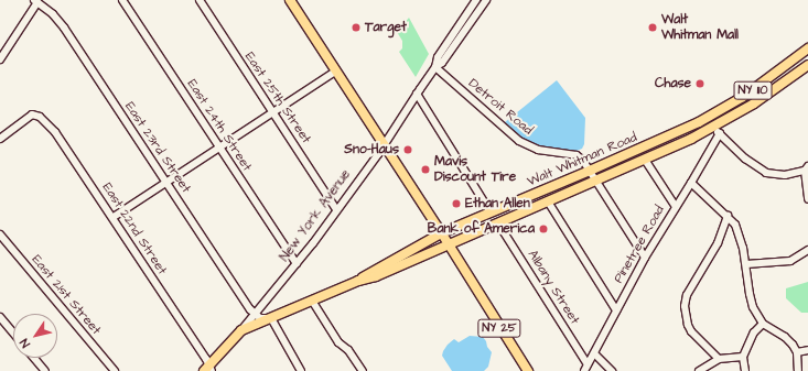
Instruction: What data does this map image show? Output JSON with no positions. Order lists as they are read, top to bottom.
{
  "streets": {
    "main road": [
      "NY 110",
      "Walt Whitman Road",
      "New York Avenue",
      "NY 25"
    ],
    "street": [
      "East 25th Street",
      "Detroit Road",
      "East 24th Street",
      "East 23rd Street",
      "East 22nd Street",
      "Pinetree Road",
      "Albany Street",
      "East 21st Street"
    ]
  },
  "crossings": [
    ["East 25th Street", "New York Avenue"],
    ["Detroit Road", "Walt Whitman Road"],
    ["Detroit Road", "New York Avenue"],
    ["Detroit Road", "Pinetree Road"],
    ["East 24th Street", "New York Avenue"],
    ["East 23rd Street", "New York Avenue"],
    ["Walt Whitman Road", "New York Avenue"],
    ["Walt Whitman Road", "Pinetree Road"],
    ["Walt Whitman Road", "Albany Street"],
    ["Walt Whitman Road", "NY 25"],
    ["New York Avenue", "East 22nd Street"],
    ["New York Avenue", "NY 25"],
    ["Pinetree Road", "Albany Street"]
  ],
  "places": [
    "Target",
    "Walt Whitman Mall",
    "Chase",
    "Sno-Haus",
    "Mavis Discount Tire",
    "Ethan Allen",
    "Bank of America"
  ],
  "north": "bottom left"
}
